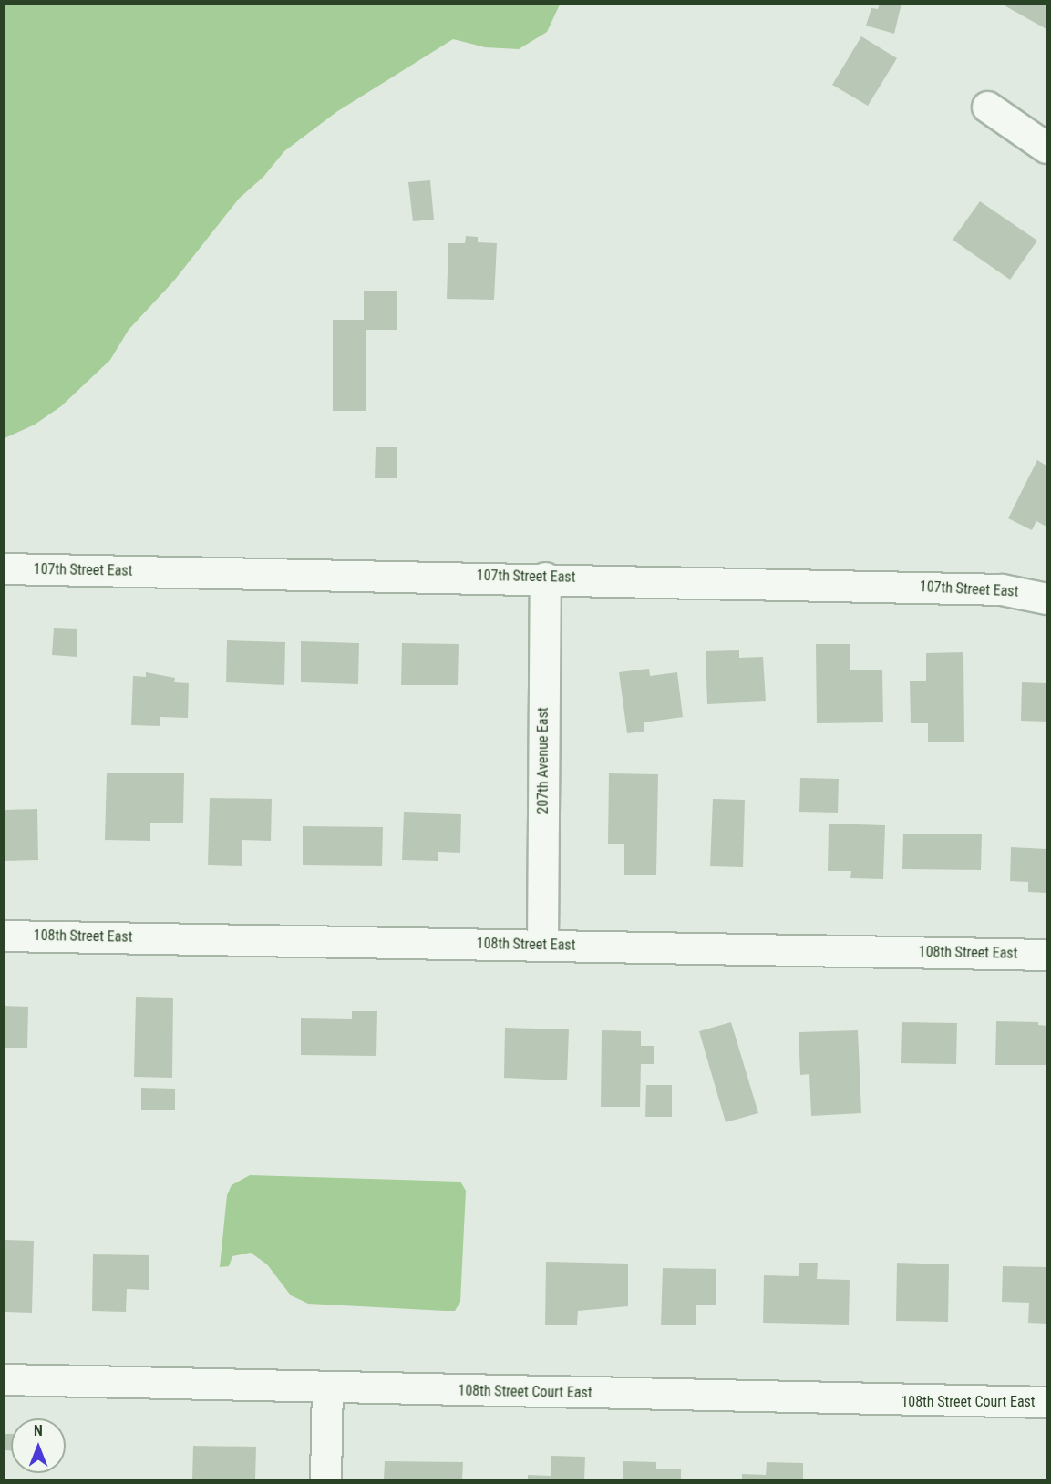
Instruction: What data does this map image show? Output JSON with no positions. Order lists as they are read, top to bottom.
{
  "streets": {
    "street": [
      "107th Street East",
      "207th Avenue East",
      "108th Street East",
      "108th Street Court East"
    ]
  },
  "crossings": [
    ["107th Street East", "207th Avenue East"],
    ["207th Avenue East", "108th Street East"]
  ],
  "north": "top"
}
